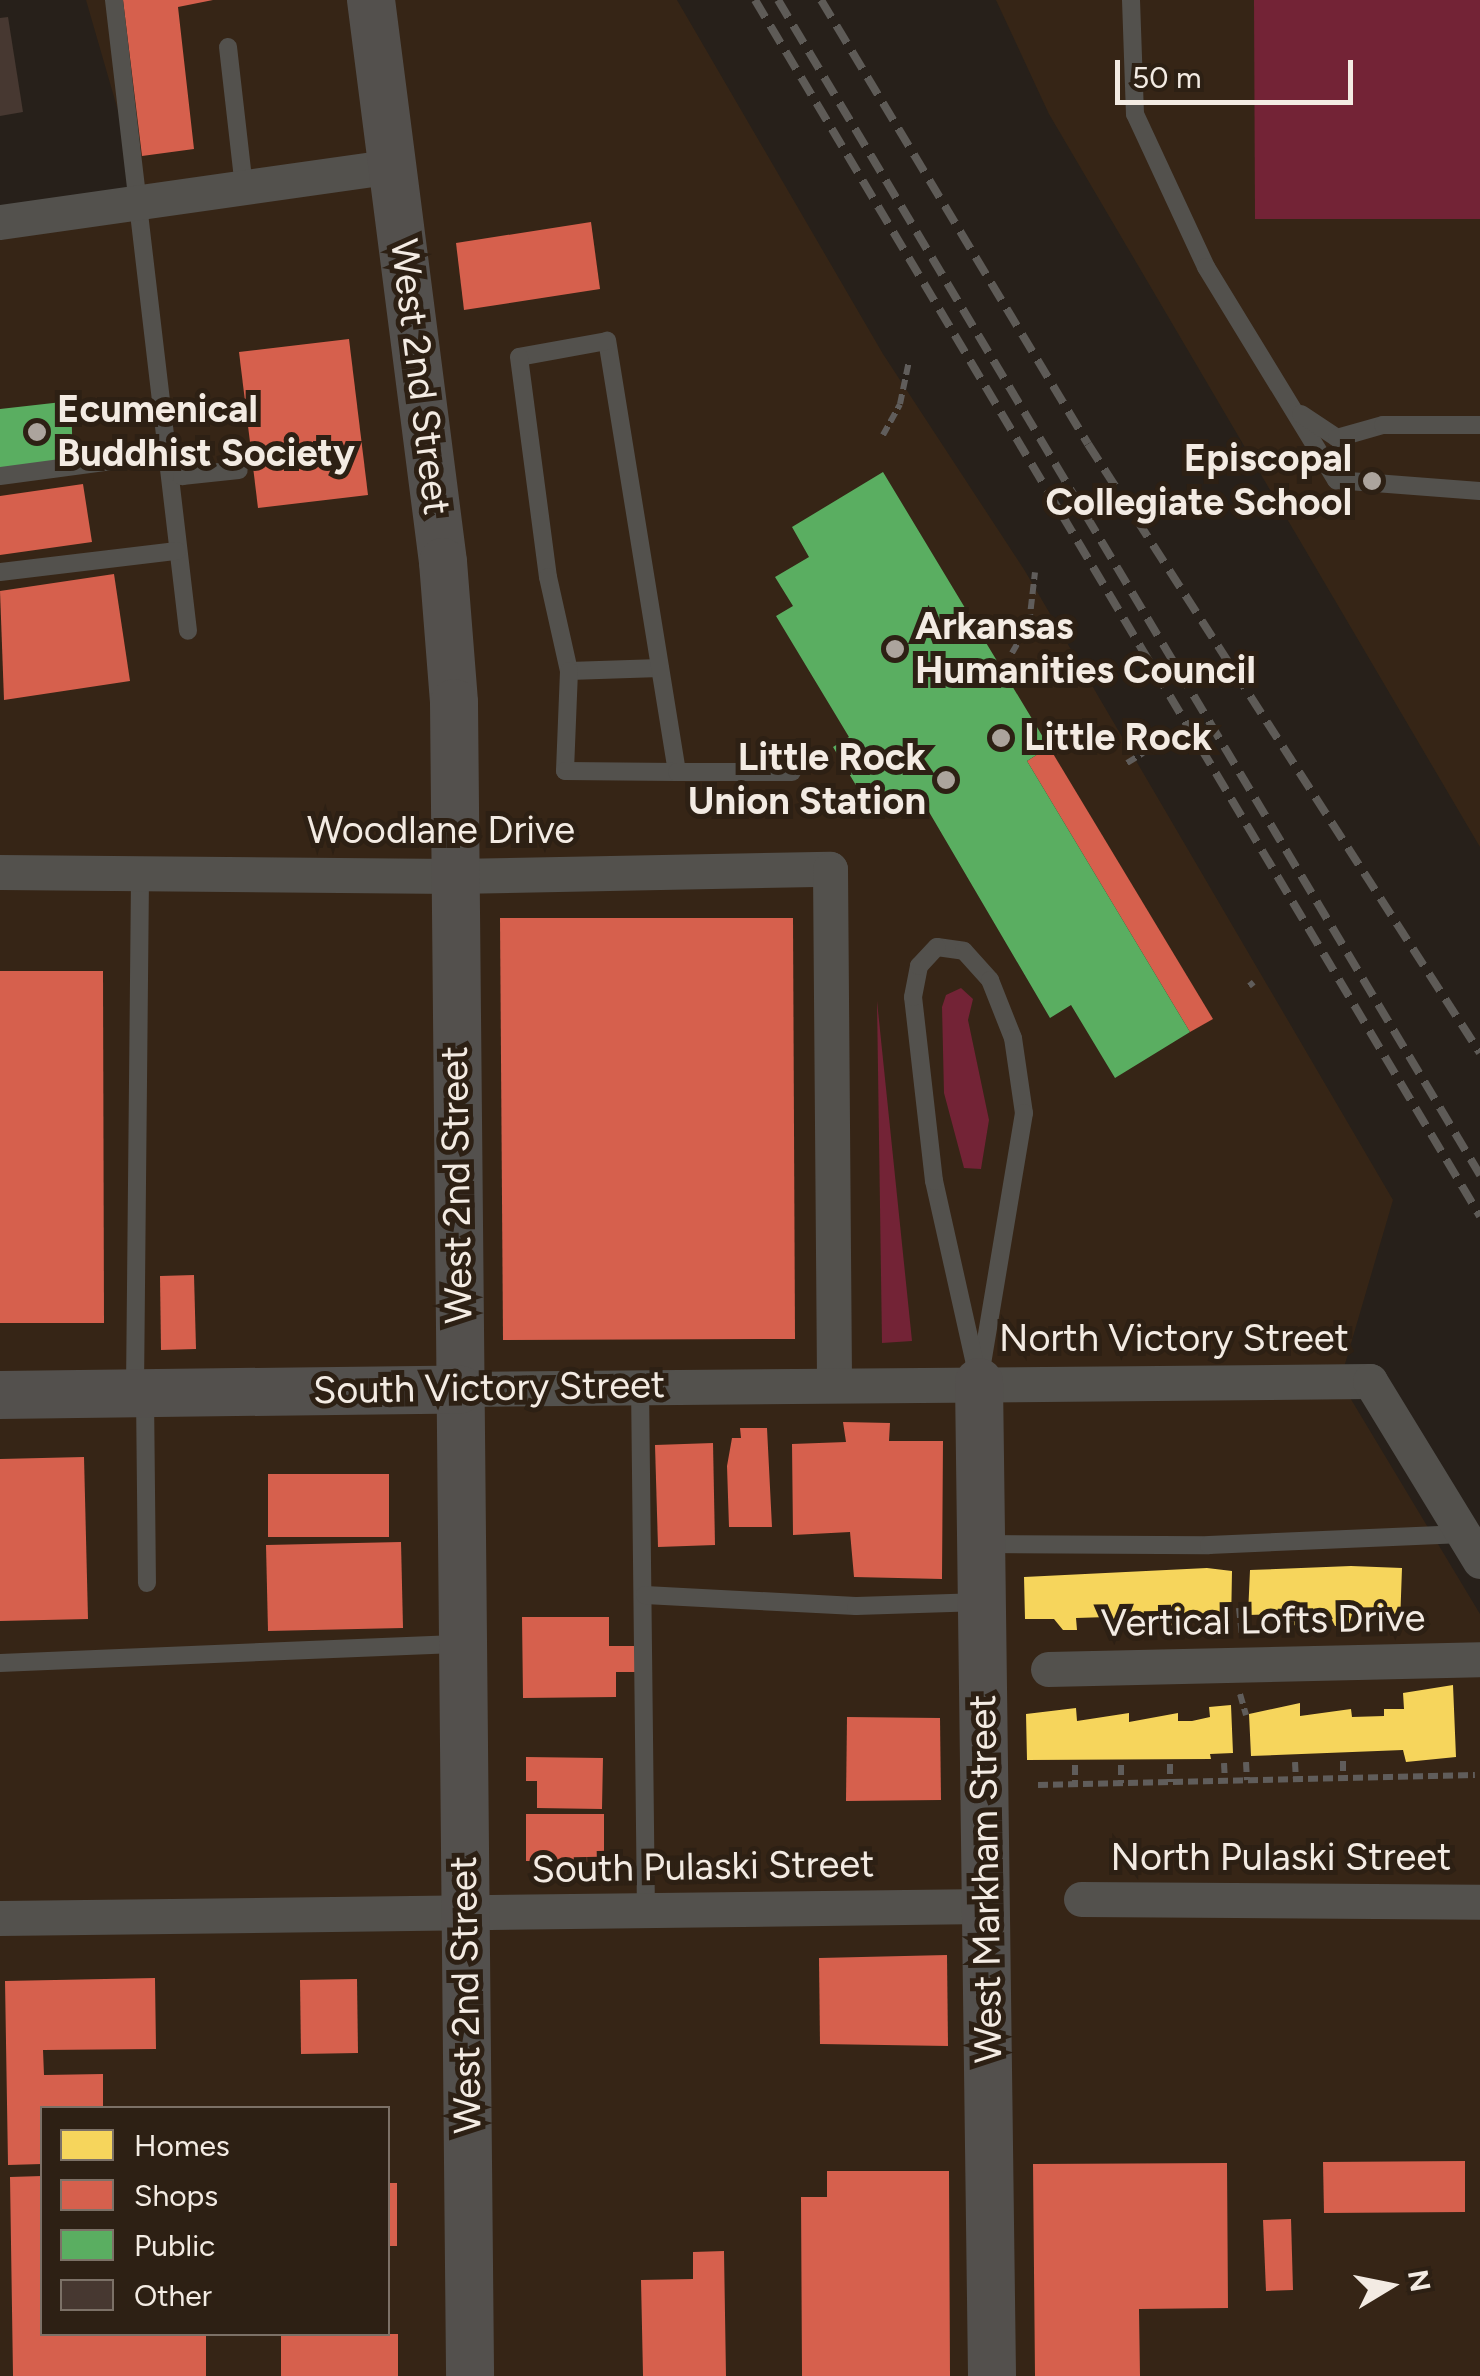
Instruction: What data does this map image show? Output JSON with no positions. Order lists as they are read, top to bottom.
{
  "streets": {
    "street": [
      "West 2nd Street",
      "Woodlane Drive",
      "North Victory Street",
      "South Victory Street",
      "Vertical Lofts Drive",
      "North Pulaski Street",
      "South Pulaski Street",
      "West Markham Street"
    ]
  },
  "crossings": [
    ["West 2nd Street", "Woodlane Drive"],
    ["West 2nd Street", "South Victory Street"],
    ["West 2nd Street", "South Pulaski Street"],
    ["Woodlane Drive", "South Victory Street"],
    ["North Victory Street", "South Victory Street"],
    ["North Victory Street", "West Markham Street"],
    ["South Victory Street", "West Markham Street"],
    ["South Pulaski Street", "West Markham Street"]
  ],
  "places": [
    "Ecumenical Buddhist Society",
    "Episcopal Collegiate School",
    "Arkansas Humanities Council",
    "Little Rock",
    "Little Rock Union Station"
  ],
  "legend": [
    "Homes",
    "Shops",
    "Public",
    "Other"
  ],
  "scale_bar": "50 m",
  "north": "right"
}
